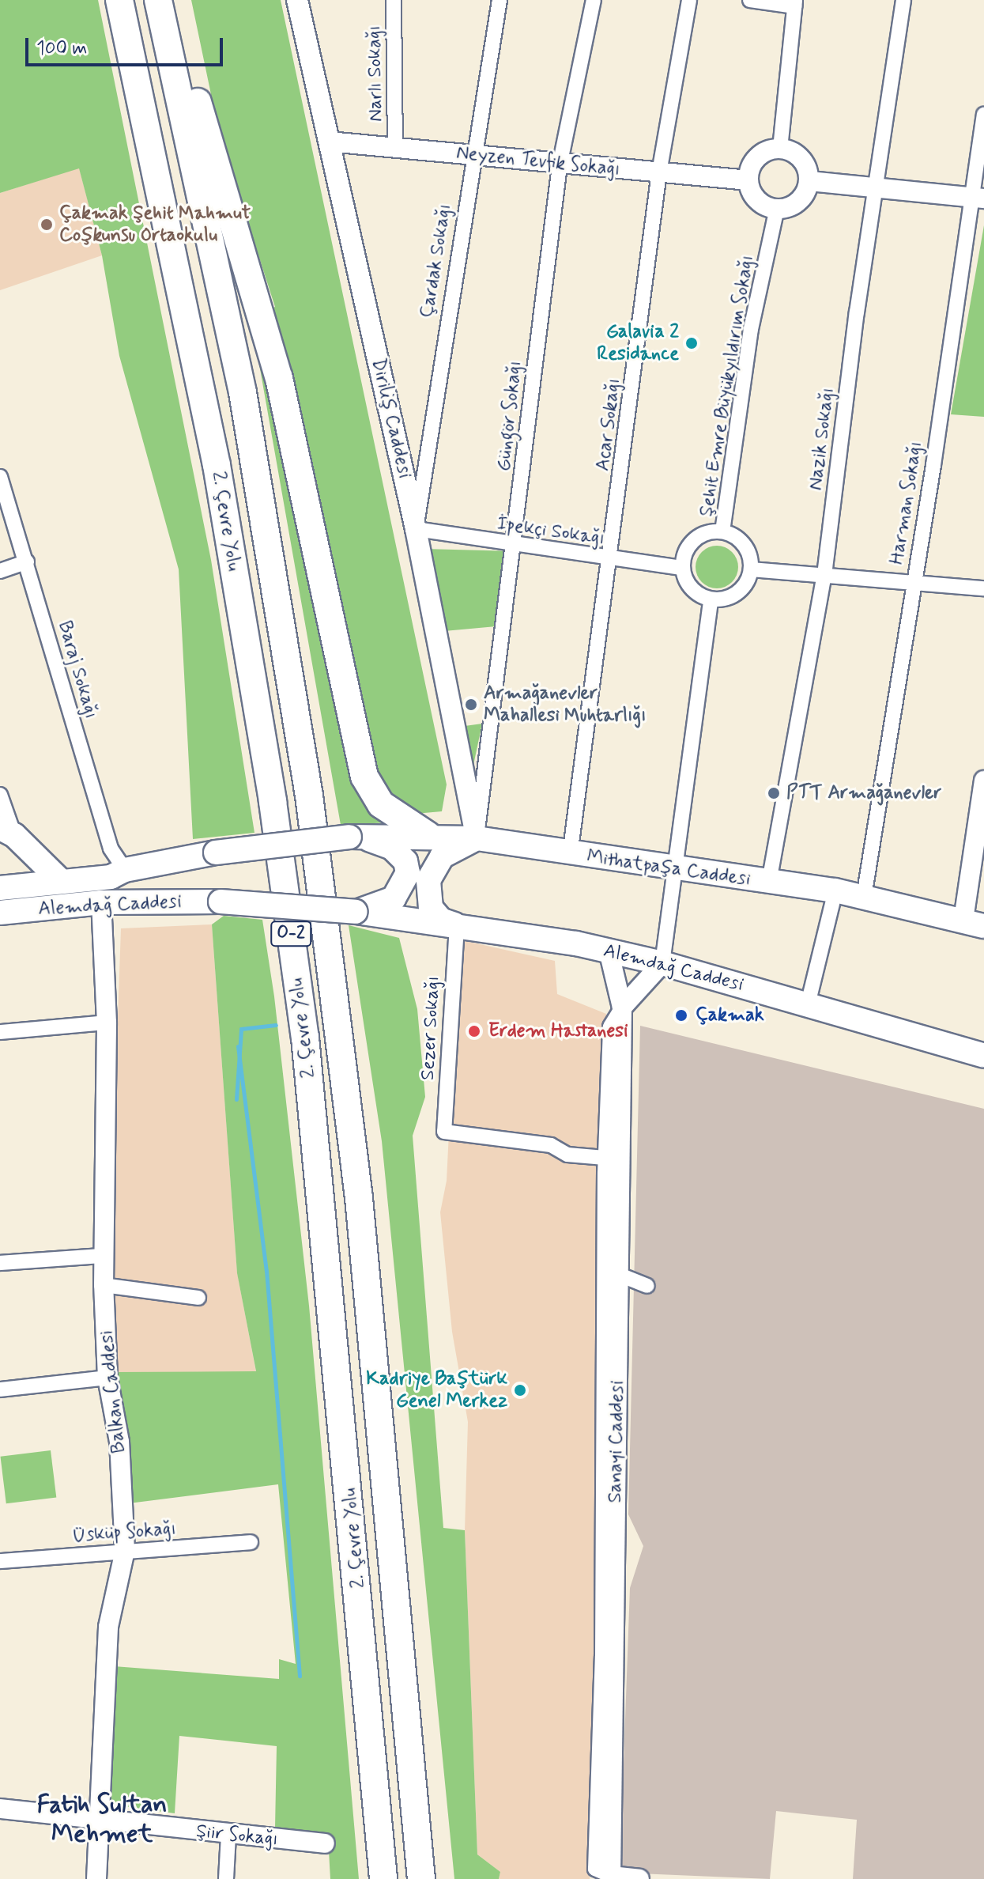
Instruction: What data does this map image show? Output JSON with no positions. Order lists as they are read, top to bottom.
{
  "streets": {
    "highway": ["2. Çevre Yolu", "O-2"],
    "main road": ["Diriliş Caddesi", "Mithatpaşa Caddesi", "Alemdağ Caddesi"],
    "street": [
      "Narlı Sokağı",
      "Neyzen Tevfik Sokağı",
      "Çardak Sokağı",
      "Şehit Emre Büyükyıldırım Sokağı",
      "Güngör Sokağı",
      "Acar Sokağı",
      "Nazik Sokağı",
      "Harman Sokağı",
      "İpekçi Sokağı",
      "Baraj Sokağı",
      "Sezer Sokağı",
      "Balkan Caddesi",
      "Sanayi Caddesi",
      "Üsküp Sokağı",
      "Şiir Sokağı"
    ]
  },
  "crossings": [
    ["Narlı Sokağı", "Neyzen Tevfik Sokağı"],
    ["Neyzen Tevfik Sokağı", "Çardak Sokağı"],
    ["Neyzen Tevfik Sokağı", "Şehit Emre Büyükyıldırım Sokağı"],
    ["Neyzen Tevfik Sokağı", "Güngör Sokağı"],
    ["Neyzen Tevfik Sokağı", "Diriliş Caddesi"],
    ["Neyzen Tevfik Sokağı", "Acar Sokağı"],
    ["Çardak Sokağı", "Diriliş Caddesi"],
    ["Çardak Sokağı", "İpekçi Sokağı"],
    ["Şehit Emre Büyükyıldırım Sokağı", "İpekçi Sokağı"],
    ["Güngör Sokağı", "Diriliş Caddesi"],
    ["Güngör Sokağı", "İpekçi Sokağı"],
    ["Güngör Sokağı", "Mithatpaşa Caddesi"],
    ["Diriliş Caddesi", "İpekçi Sokağı"],
    ["Diriliş Caddesi", "Mithatpaşa Caddesi"],
    ["Acar Sokağı", "İpekçi Sokağı"],
    ["Acar Sokağı", "Mithatpaşa Caddesi"],
    ["Nazik Sokağı", "Mithatpaşa Caddesi"],
    ["Harman Sokağı", "Mithatpaşa Caddesi"],
    ["Baraj Sokağı", "Alemdağ Caddesi"],
    ["Mithatpaşa Caddesi", "Alemdağ Caddesi"],
    ["Alemdağ Caddesi", "Sezer Sokağı"],
    ["Alemdağ Caddesi", "Balkan Caddesi"],
    ["Alemdağ Caddesi", "Sanayi Caddesi"],
    ["Sezer Sokağı", "Sanayi Caddesi"],
    ["Balkan Caddesi", "Üsküp Sokağı"],
    ["Balkan Caddesi", "Şiir Sokağı"]
  ],
  "districts": ["Fatih Sultan Mehmet"],
  "places": [
    "Çakmak Şehit Mahmut Coşkunsu Ortaokulu",
    "Galavia 2 Residance",
    "Armağanevler Mahallesi Muhtarlığı",
    "PTT Armağanevler",
    "Çakmak",
    "Erdem Hastanesi",
    "Kadriye Baştürk Genel Merkez"
  ],
  "scale_bar": "100 m"
}
